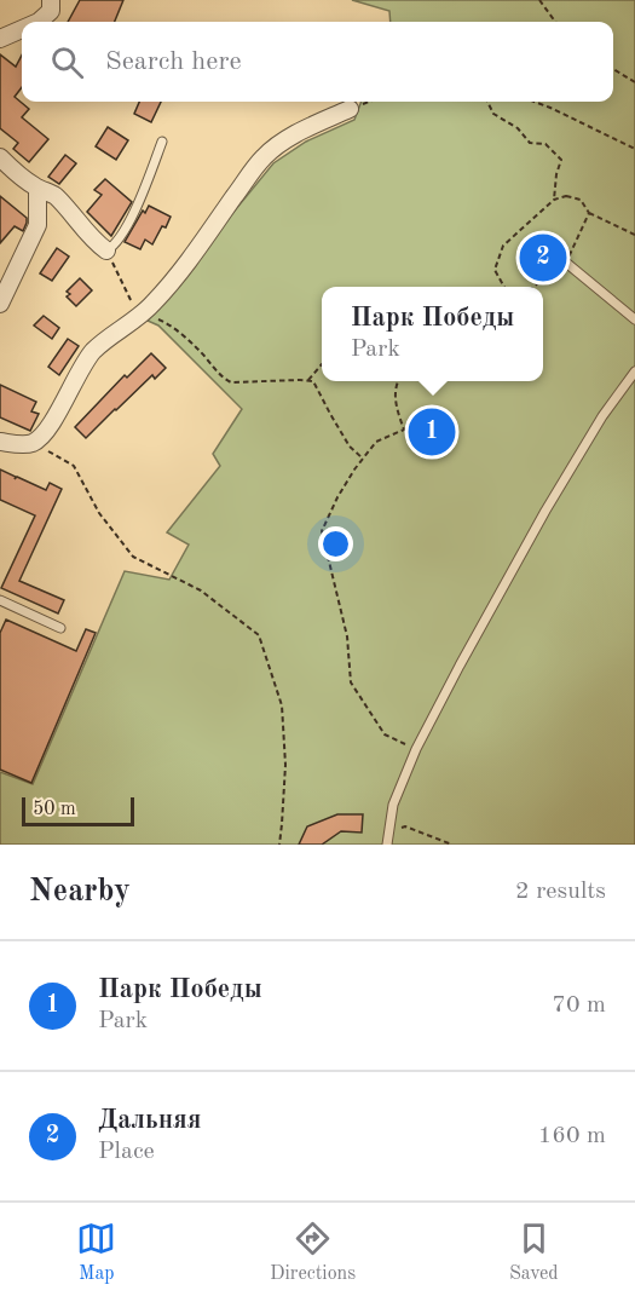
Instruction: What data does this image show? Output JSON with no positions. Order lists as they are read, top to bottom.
{
  "scale_bar": "50 m",
  "page": {
    "search": "Search here",
    "pins": ["2", "1"],
    "popup": ["Парк Победы", "Park"],
    "scale": "50 m",
    "heading": ["Nearby", "2 results"],
    "list": [
      {
        "mark": "1",
        "name": "Парк Победы",
        "note": "Park",
        "value": "70 m"
      },
      {
        "mark": "2",
        "name": "Дальняя",
        "note": "Place",
        "value": "160 m"
      }
    ],
    "nav": ["Map", "Directions", "Saved"]
  }
}
